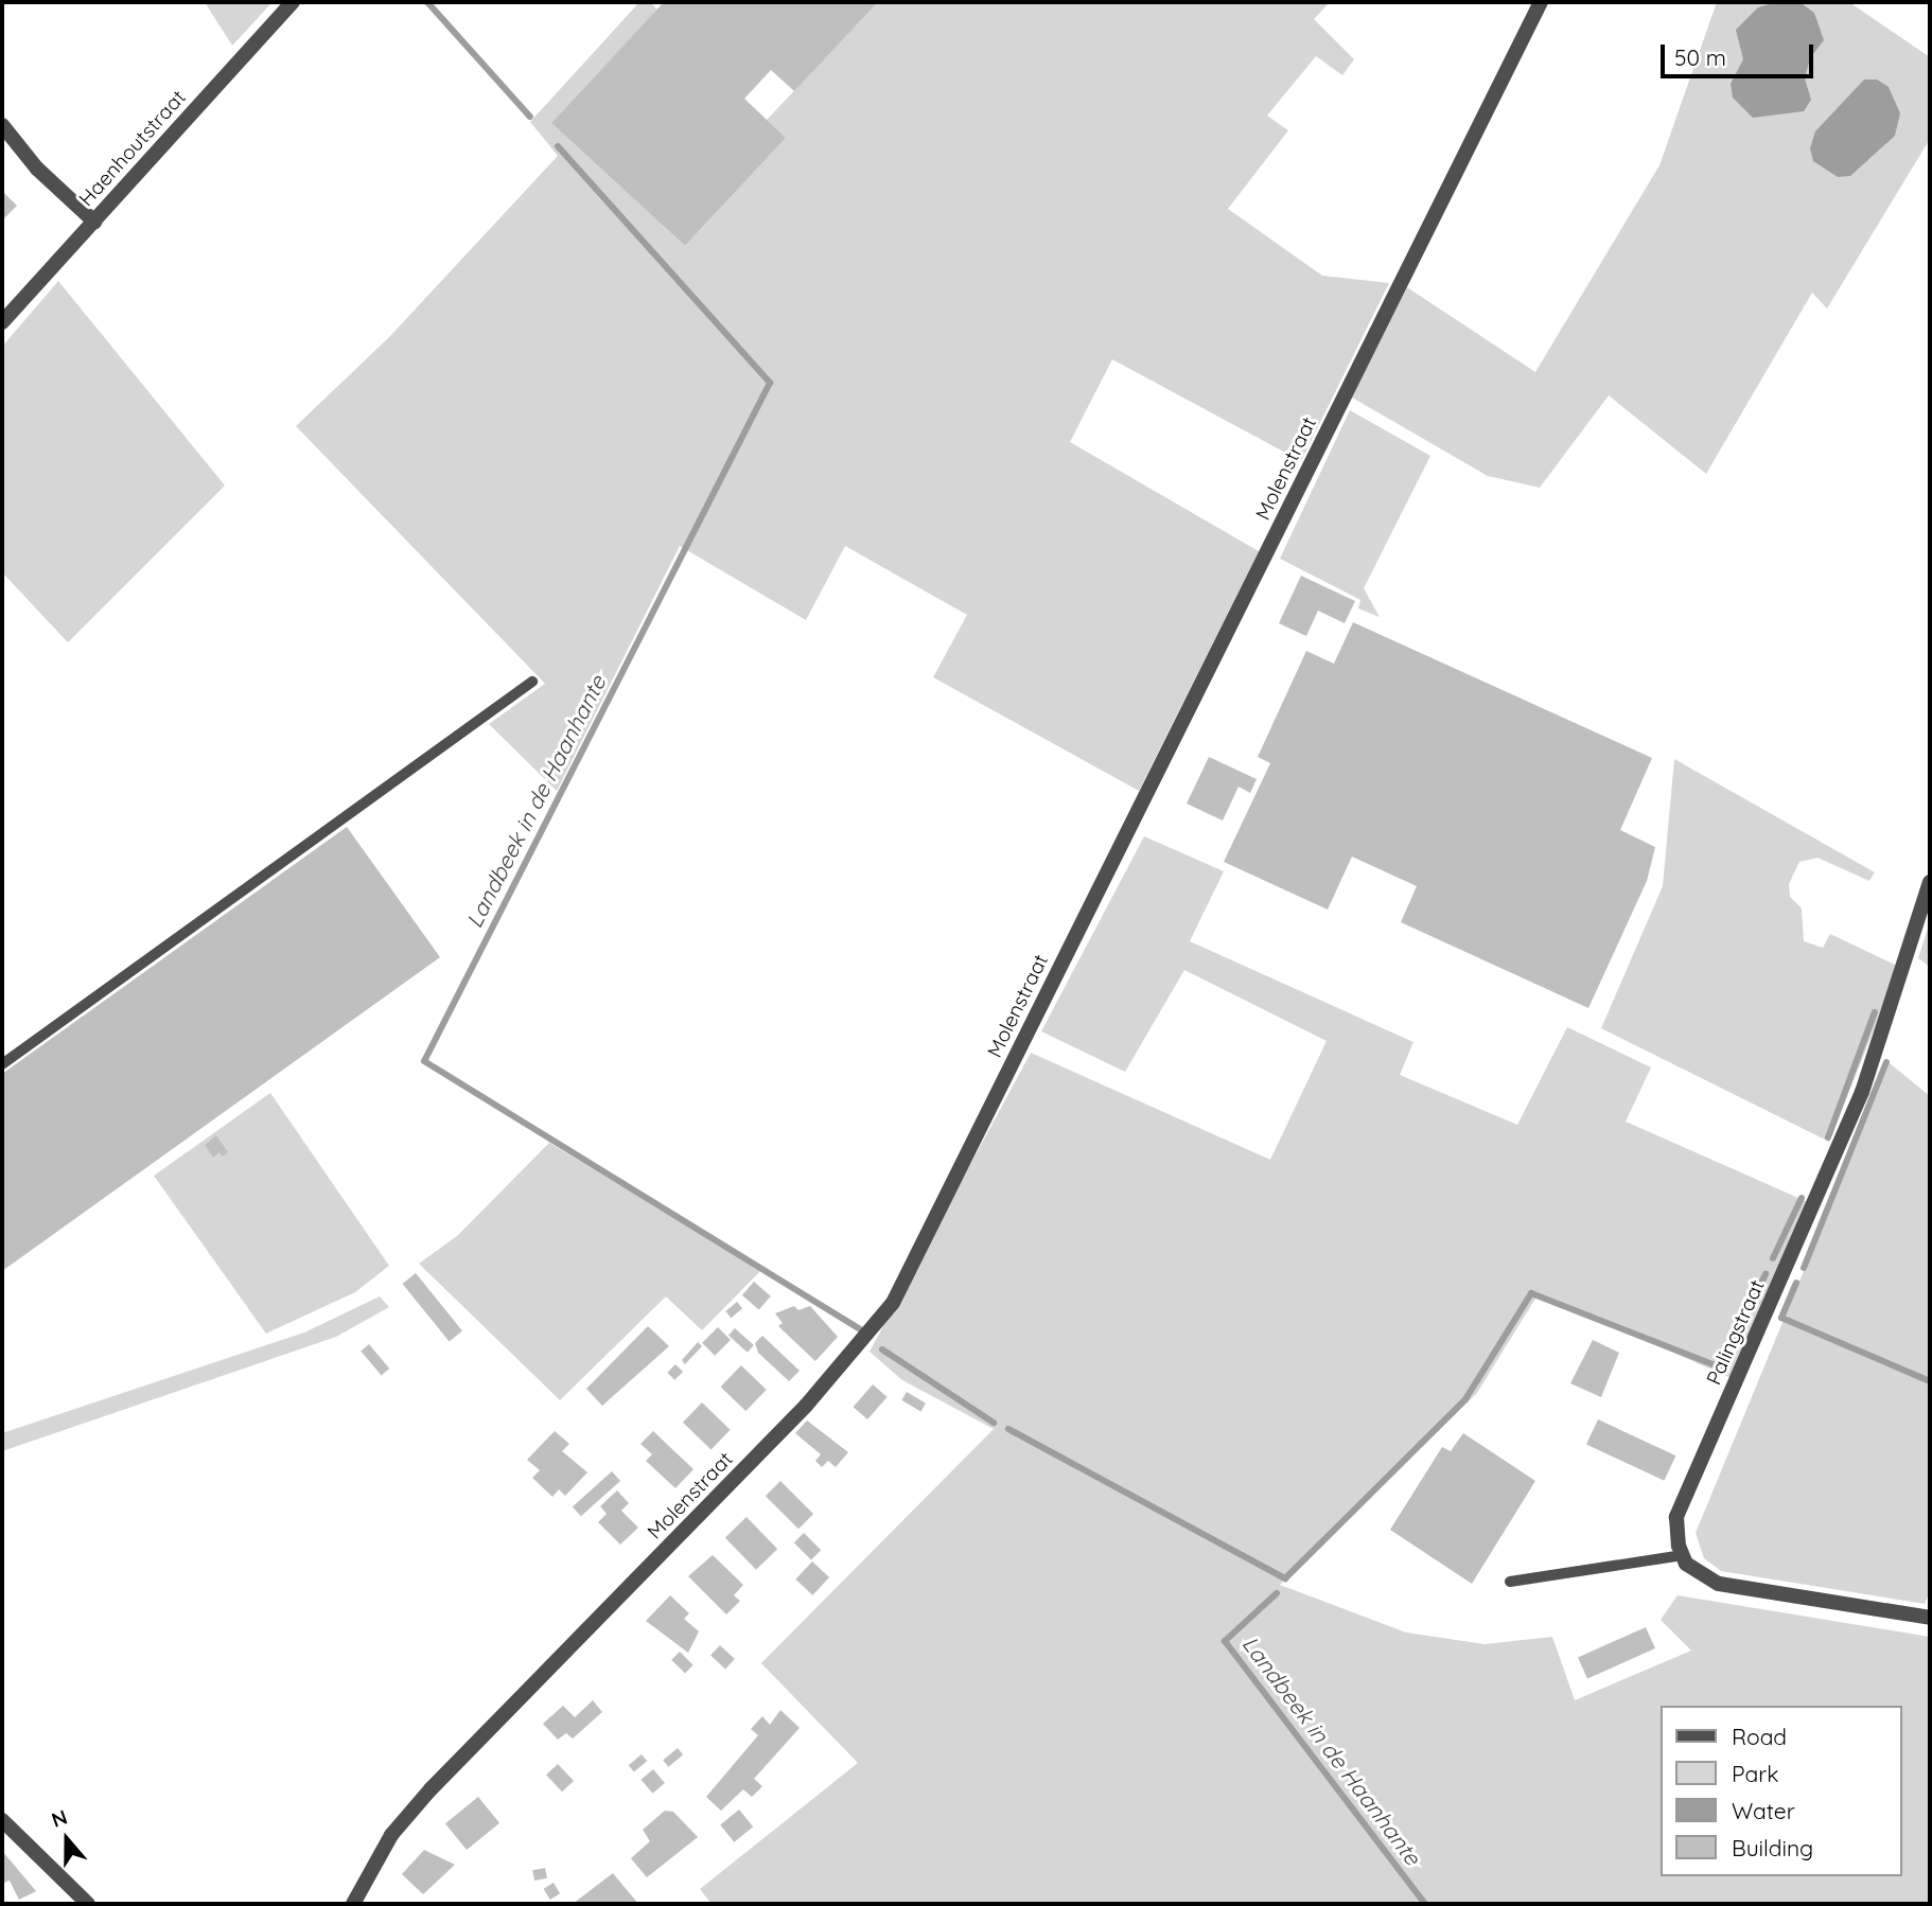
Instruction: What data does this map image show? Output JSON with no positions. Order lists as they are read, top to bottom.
{
  "streets": {
    "street": ["Haenhoutstraat", "Molenstraat", "Palingstraat"]
  },
  "water": ["Landbeek in de Haanhante"],
  "legend": [
    "Road",
    "Park",
    "Water",
    "Building"
  ],
  "scale_bar": "50 m",
  "north": "top"
}
